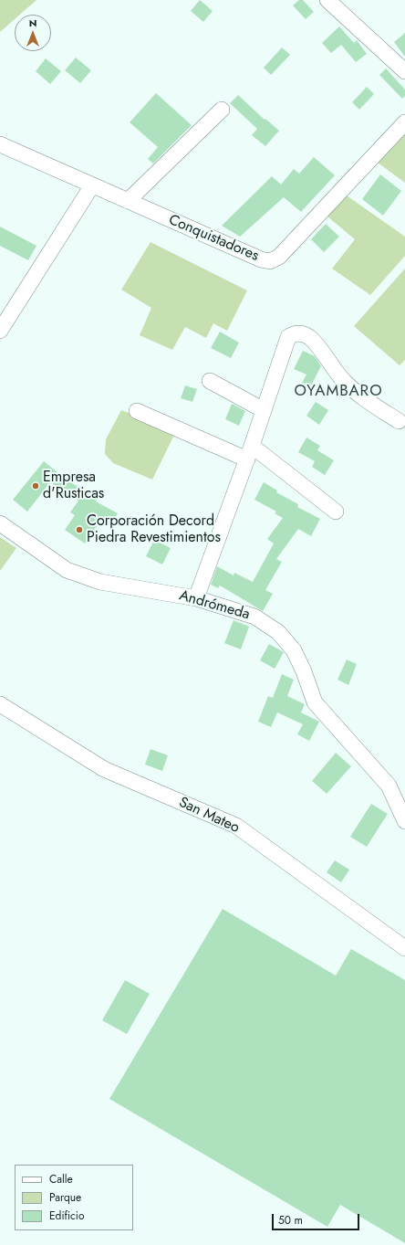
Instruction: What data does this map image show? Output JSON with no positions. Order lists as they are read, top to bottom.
{
  "streets": {
    "street": ["Conquistadores", "Andrómeda", "San Mateo"]
  },
  "districts": ["OYAMBARO"],
  "places": ["Empresa d'Rusticas", "Corporación Decord Piedra Revestimientos"],
  "legend": ["Calle", "Parque", "Edificio"],
  "scale_bar": "50 m",
  "north": "top"
}
